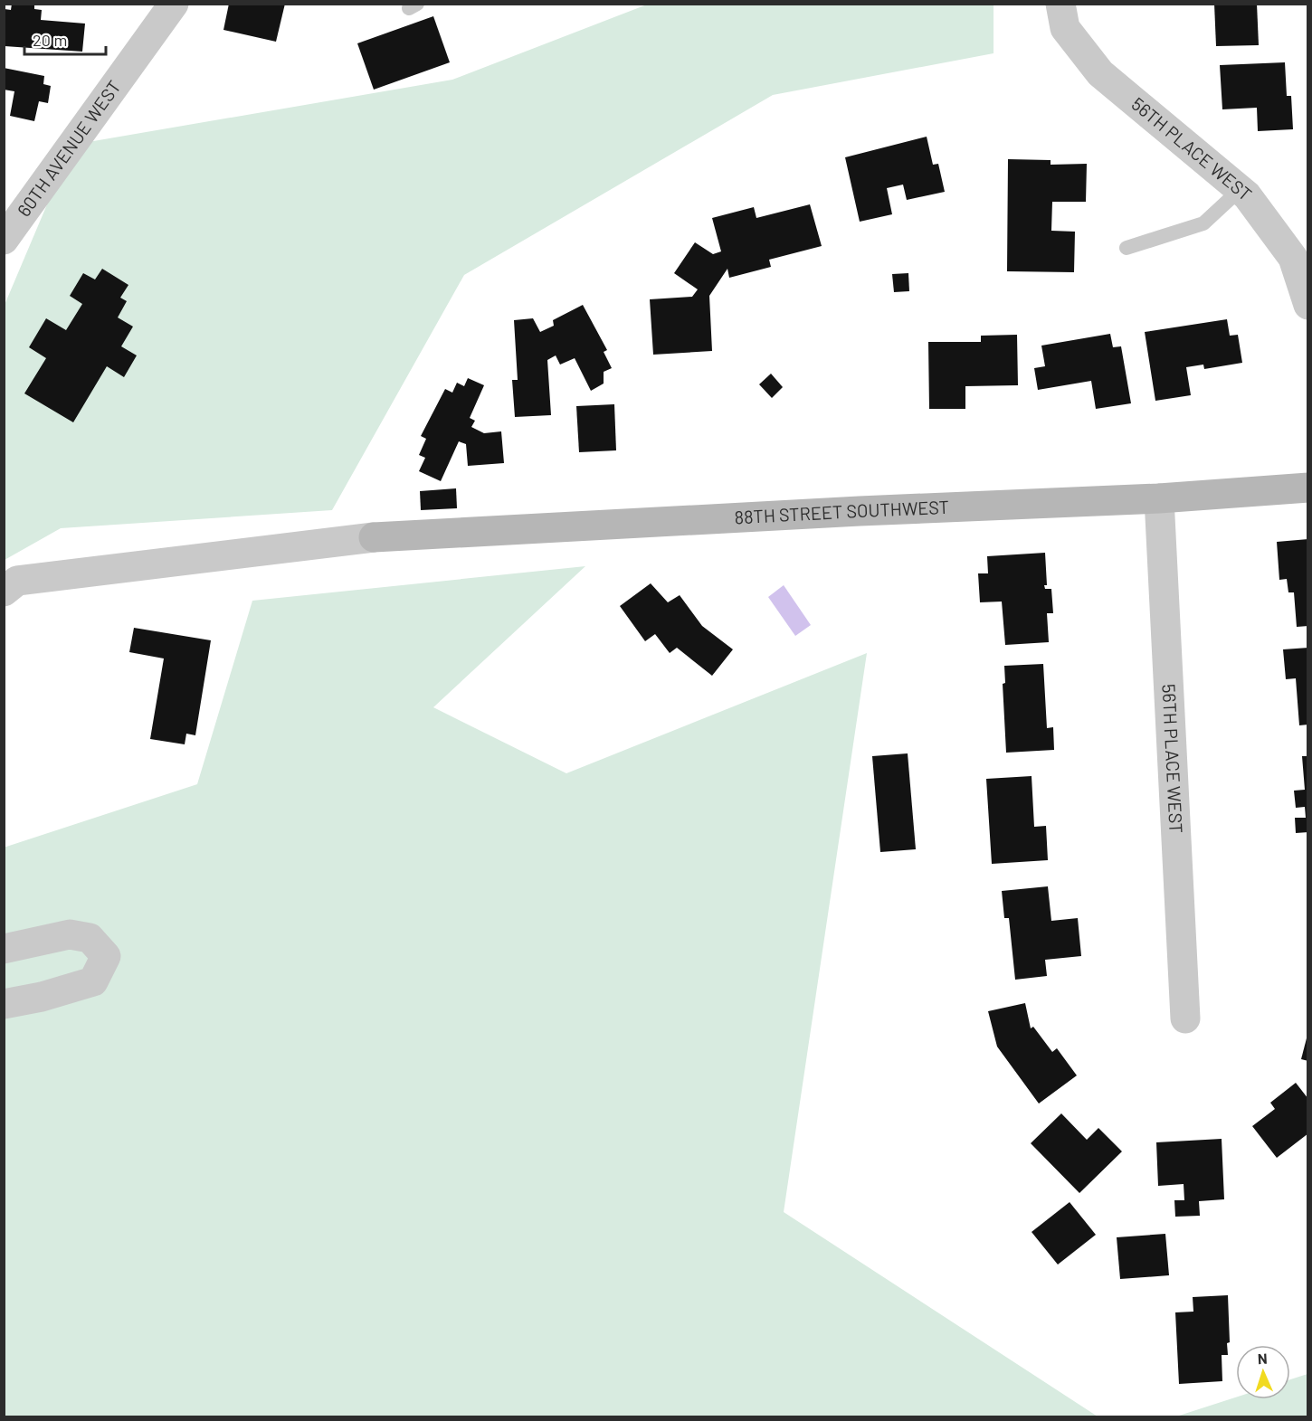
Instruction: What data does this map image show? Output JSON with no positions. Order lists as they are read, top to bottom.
{
  "streets": {
    "street": ["60TH AVENUE WEST", "56TH PLACE WEST", "88TH STREET SOUTHWEST"]
  },
  "crossings": [
    ["56TH PLACE WEST", "88TH STREET SOUTHWEST"]
  ],
  "scale_bar": "20 m",
  "north": "top"
}
